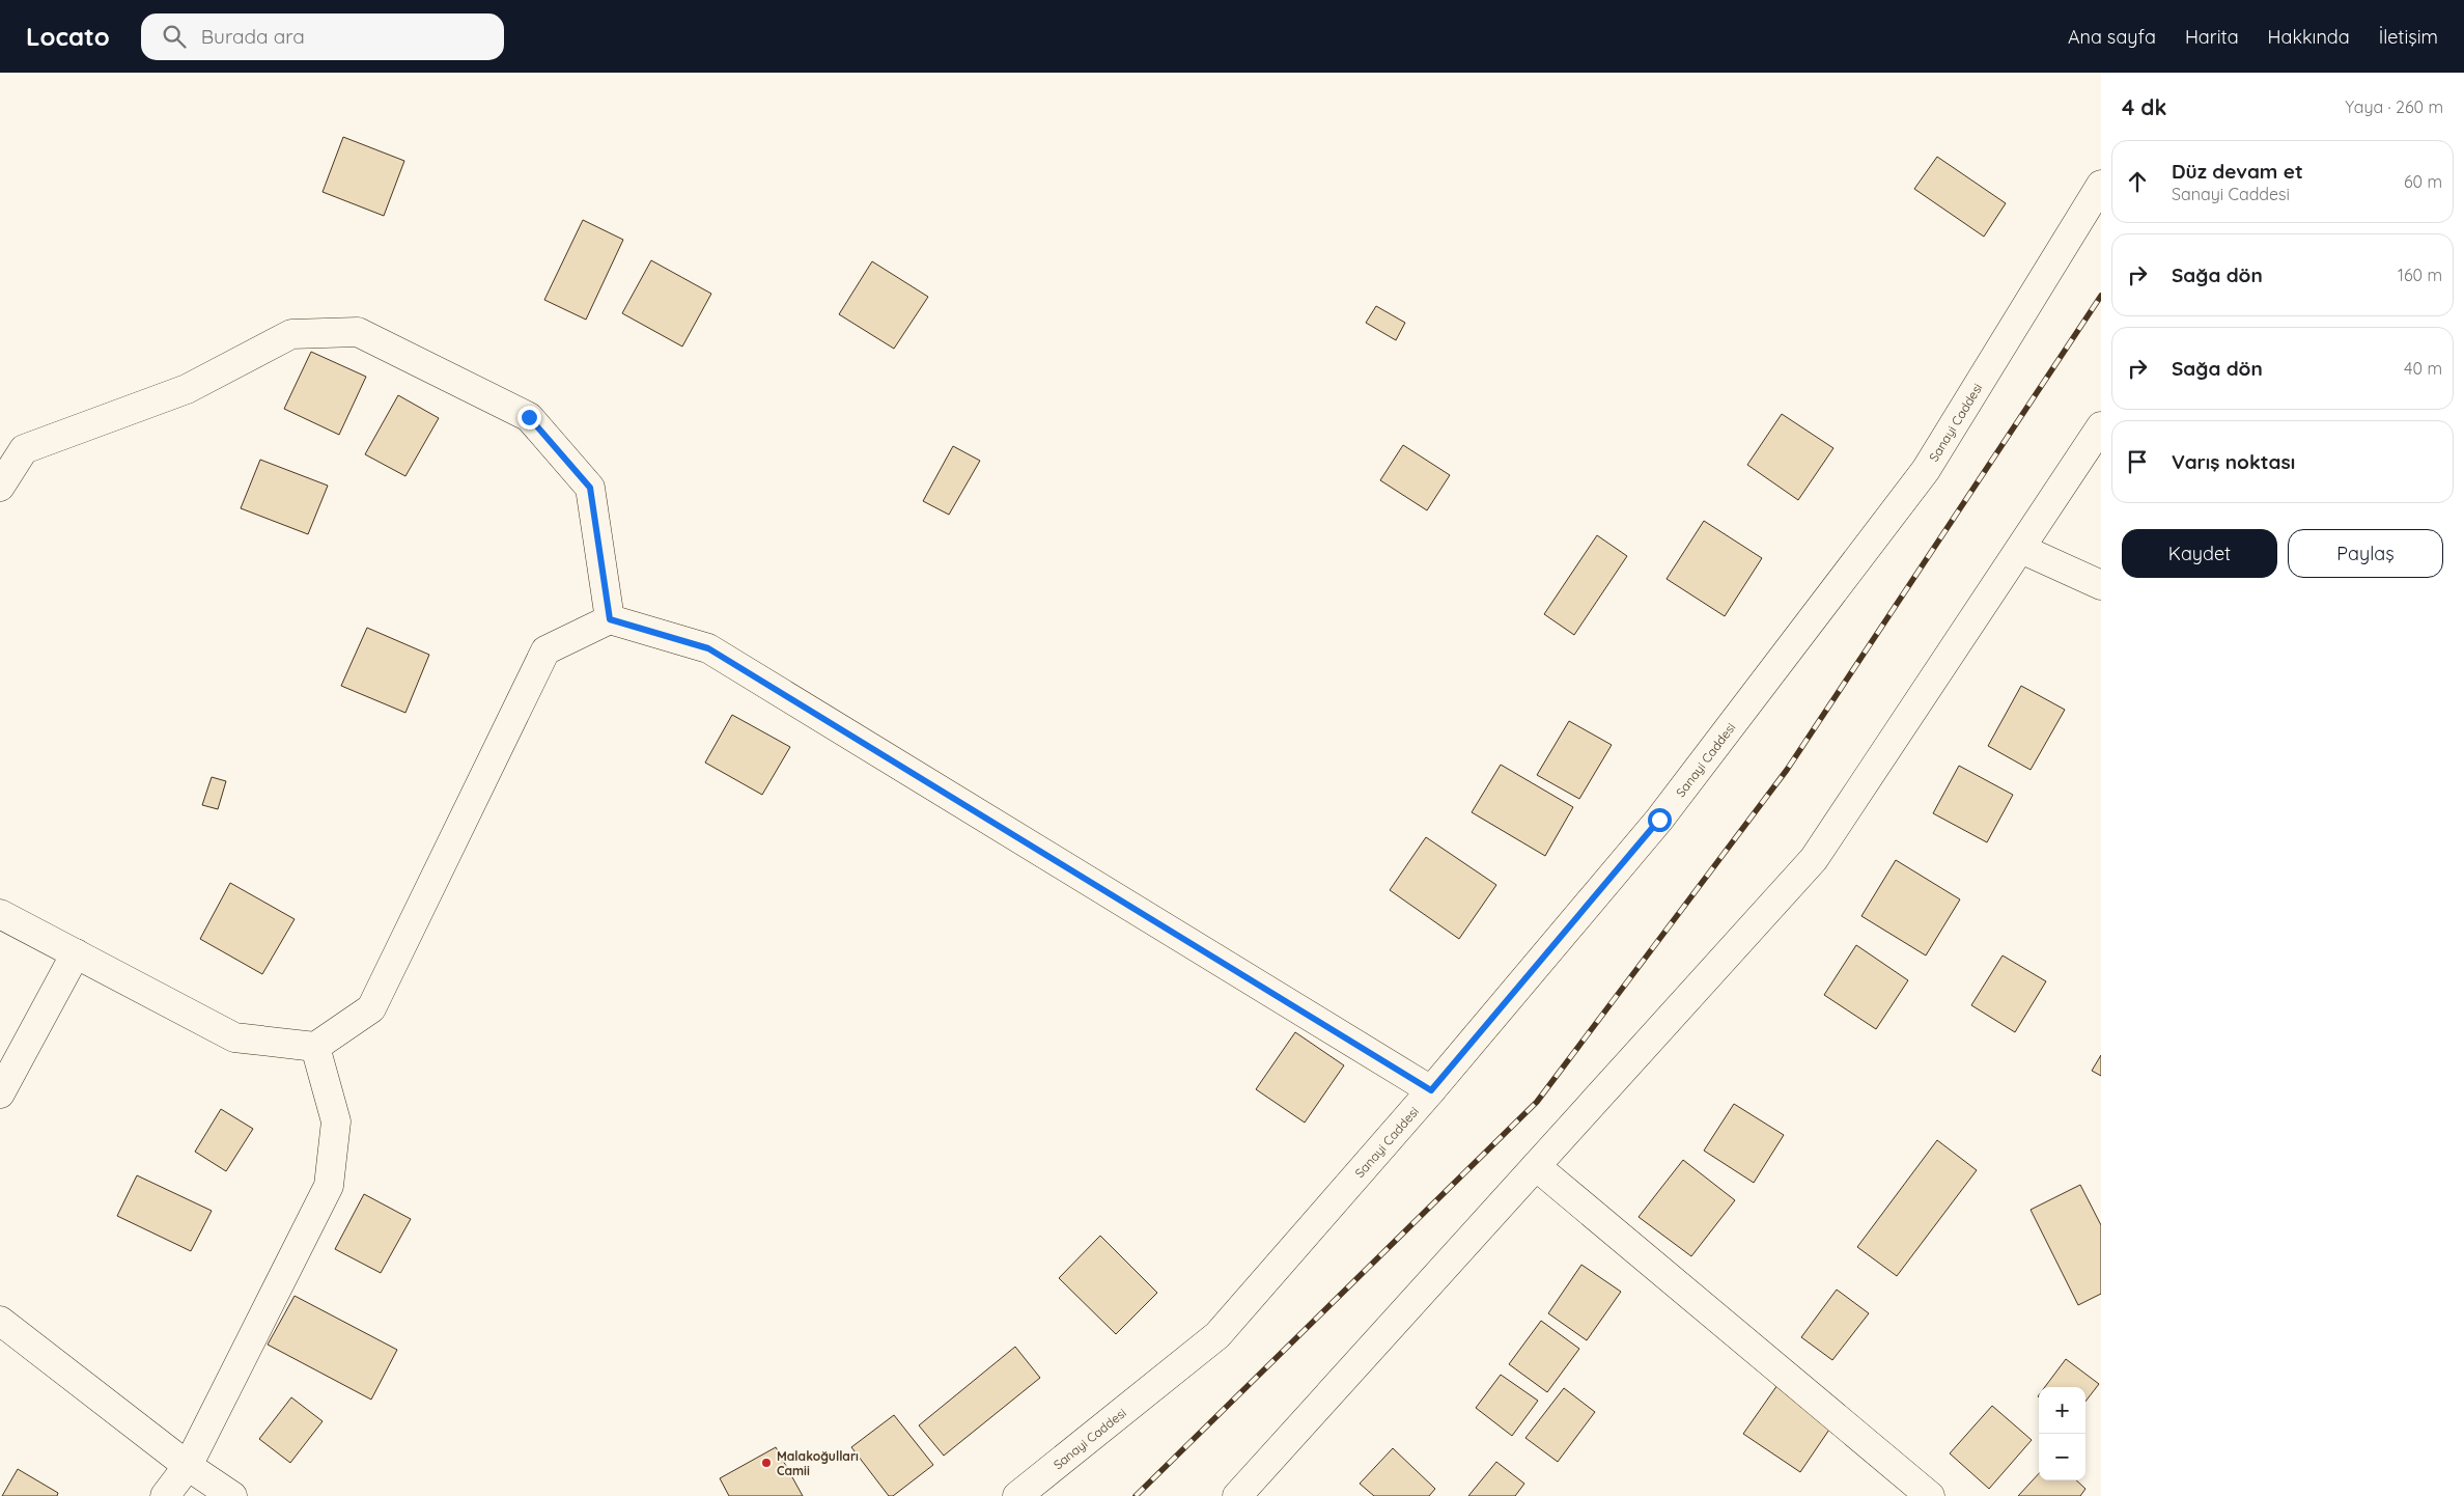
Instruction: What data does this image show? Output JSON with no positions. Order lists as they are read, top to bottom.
{
  "streets": {
    "street": ["Sanayi Caddesi"]
  },
  "places": ["Malakoğulları Camii"],
  "page": {
    "header": "Locato",
    "search": "Burada ara",
    "nav": [
      "Ana sayfa",
      "Harita",
      "Hakkında",
      "İletişim"
    ],
    "heading": ["4 dk", "Yaya · 260 m"],
    "list": [
      ["Düz devam et", "Sanayi Caddesi", "60 m"],
      ["Sağa dön", "160 m"],
      ["Sağa dön", "40 m"],
      "Varış noktası"
    ],
    "buttons": ["Kaydet", "Paylaş"],
    "map_buttons": ["+", "−"]
  }
}
